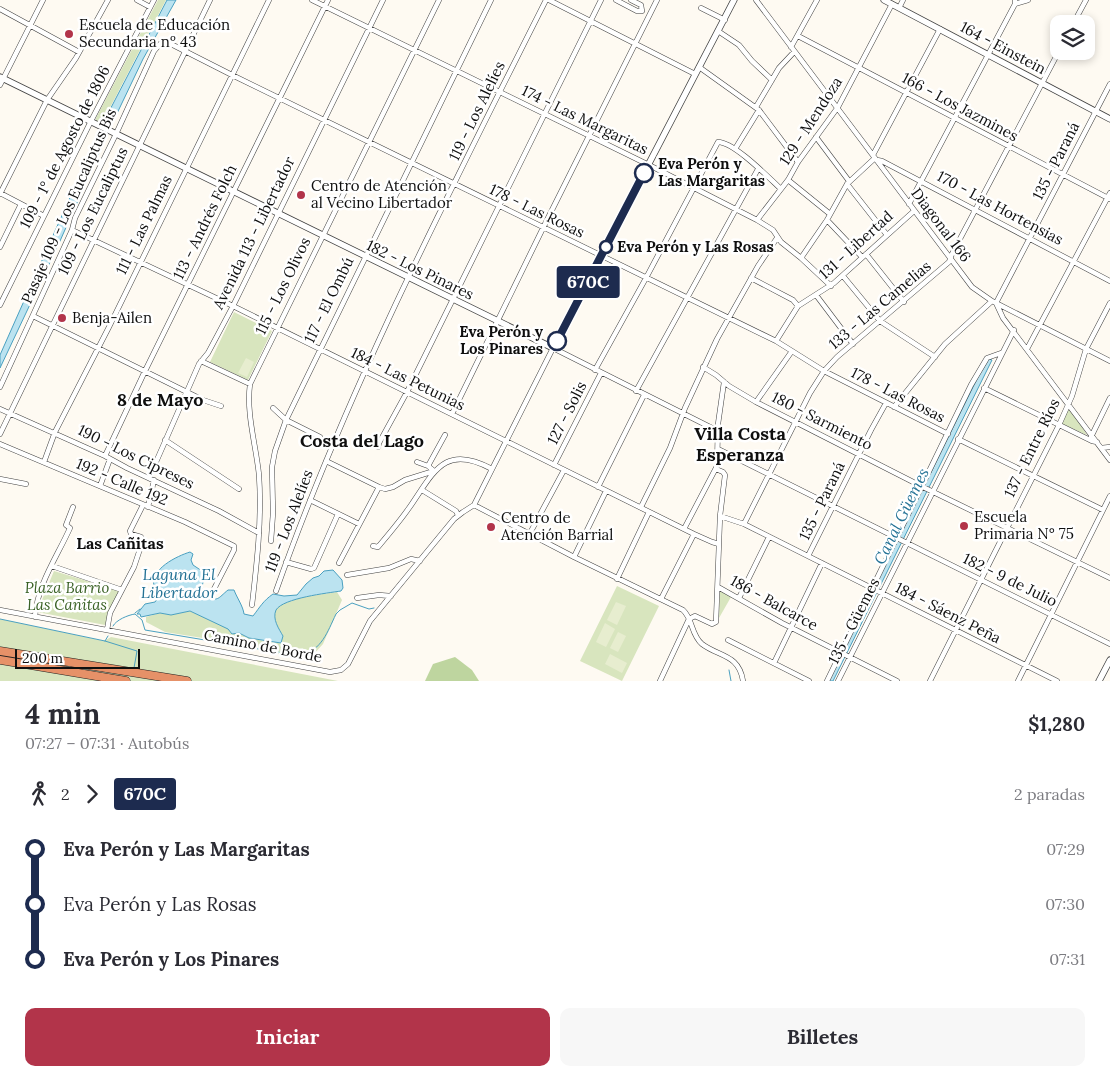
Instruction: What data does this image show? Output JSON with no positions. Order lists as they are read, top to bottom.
{
  "streets": {
    "street": [
      "164 - Einstein",
      "166 - Los Jazmines",
      "119 - Los Alelíes",
      "174 - Las Margaritas",
      "129 - Mendoza",
      "109 - 1° de Agosto de 1806",
      "135 - Paraná",
      "Pasaje 109 - Los Eucaliptus Bis",
      "170 - Las Hortensias",
      "109 - Los Eucaliptus",
      "178 - Las Rosas",
      "113 - Andrés Folch",
      "111 - Las Palmas",
      "Diagonal 166",
      "Avenida 113 - Libertador",
      "131 - Libertad",
      "182 - Los Pinares",
      "115 - Los Olivos",
      "117 - El Ombú",
      "133 - Las Camelias",
      "184 - Las Petunias",
      "127 - Solis",
      "180 - Sarmiento",
      "137 - Entre Ríos",
      "190 - Los Cipreses",
      "192 - Calle 192",
      "182 - 9 de Julio",
      "186 - Balcarce",
      "184 - Sáenz Peña",
      "135 - Güemes",
      "Camino de Borde"
    ]
  },
  "crossings": [
    ["164 - Einstein", "129 - Mendoza"],
    ["164 - Einstein", "135 - Paraná"],
    ["164 - Einstein", "131 - Libertad"],
    ["164 - Einstein", "133 - Las Camelias"],
    ["166 - Los Jazmines", "129 - Mendoza"],
    ["166 - Los Jazmines", "135 - Paraná"],
    ["166 - Los Jazmines", "131 - Libertad"],
    ["166 - Los Jazmines", "133 - Las Camelias"],
    ["119 - Los Alelíes", "174 - Las Margaritas"],
    ["119 - Los Alelíes", "178 - Las Rosas"],
    ["119 - Los Alelíes", "182 - Los Pinares"],
    ["119 - Los Alelíes", "184 - Las Petunias"],
    ["174 - Las Margaritas", "129 - Mendoza"],
    ["174 - Las Margaritas", "113 - Andrés Folch"],
    ["174 - Las Margaritas", "Avenida 113 - Libertador"],
    ["174 - Las Margaritas", "131 - Libertad"],
    ["174 - Las Margaritas", "115 - Los Olivos"],
    ["174 - Las Margaritas", "117 - El Ombú"],
    ["174 - Las Margaritas", "127 - Solis"],
    ["129 - Mendoza", "178 - Las Rosas"],
    ["129 - Mendoza", "Diagonal 166"],
    ["129 - Mendoza", "182 - Los Pinares"],
    ["109 - 1° de Agosto de 1806", "182 - Los Pinares"],
    ["135 - Paraná", "170 - Las Hortensias"],
    ["135 - Paraná", "178 - Las Rosas"],
    ["135 - Paraná", "Diagonal 166"],
    ["135 - Paraná", "180 - Sarmiento"],
    ["135 - Paraná", "184 - Sáenz Peña"],
    ["Pasaje 109 - Los Eucaliptus Bis", "178 - Las Rosas"],
    ["Pasaje 109 - Los Eucaliptus Bis", "182 - Los Pinares"],
    ["Pasaje 109 - Los Eucaliptus Bis", "184 - Las Petunias"],
    ["170 - Las Hortensias", "Diagonal 166"],
    ["170 - Las Hortensias", "131 - Libertad"],
    ["170 - Las Hortensias", "133 - Las Camelias"],
    ["109 - Los Eucaliptus", "178 - Las Rosas"],
    ["109 - Los Eucaliptus", "182 - Los Pinares"],
    ["109 - Los Eucaliptus", "184 - Las Petunias"],
    ["109 - Los Eucaliptus", "190 - Los Cipreses"],
    ["178 - Las Rosas", "113 - Andrés Folch"],
    ["178 - Las Rosas", "111 - Las Palmas"],
    ["178 - Las Rosas", "Avenida 113 - Libertador"],
    ["178 - Las Rosas", "131 - Libertad"],
    ["178 - Las Rosas", "115 - Los Olivos"],
    ["178 - Las Rosas", "117 - El Ombú"],
    ["178 - Las Rosas", "133 - Las Camelias"],
    ["178 - Las Rosas", "127 - Solis"],
    ["113 - Andrés Folch", "182 - Los Pinares"],
    ["113 - Andrés Folch", "184 - Las Petunias"],
    ["113 - Andrés Folch", "190 - Los Cipreses"],
    ["111 - Las Palmas", "182 - Los Pinares"],
    ["111 - Las Palmas", "184 - Las Petunias"],
    ["111 - Las Palmas", "190 - Los Cipreses"],
    ["111 - Las Palmas", "192 - Calle 192"],
    ["Diagonal 166", "131 - Libertad"],
    ["Diagonal 166", "133 - Las Camelias"],
    ["Diagonal 166", "137 - Entre Ríos"],
    ["Diagonal 166", "135 - Güemes"],
    ["Avenida 113 - Libertador", "182 - Los Pinares"],
    ["Avenida 113 - Libertador", "184 - Las Petunias"],
    ["Avenida 113 - Libertador", "190 - Los Cipreses"],
    ["Avenida 113 - Libertador", "192 - Calle 192"],
    ["182 - Los Pinares", "115 - Los Olivos"],
    ["182 - Los Pinares", "117 - El Ombú"],
    ["182 - Los Pinares", "127 - Solis"],
    ["115 - Los Olivos", "184 - Las Petunias"],
    ["115 - Los Olivos", "190 - Los Cipreses"],
    ["117 - El Ombú", "184 - Las Petunias"],
    ["133 - Las Camelias", "180 - Sarmiento"],
    ["133 - Las Camelias", "184 - Sáenz Peña"],
    ["184 - Las Petunias", "127 - Solis"],
    ["180 - Sarmiento", "137 - Entre Ríos"],
    ["180 - Sarmiento", "135 - Güemes"],
    ["137 - Entre Ríos", "182 - 9 de Julio"],
    ["137 - Entre Ríos", "184 - Sáenz Peña"],
    ["182 - 9 de Julio", "135 - Güemes"],
    ["186 - Balcarce", "135 - Güemes"],
    ["184 - Sáenz Peña", "135 - Güemes"]
  ],
  "districts": [
    "8 de Mayo",
    "Villa Costa Esperanza",
    "Costa del Lago",
    "Las Cañitas"
  ],
  "water": ["Canal Güemes", "Laguna El Libertador"],
  "parks": ["Plaza Barrio Las Cañitas"],
  "places": [
    "Escuela de Educación Secundaria nº 43",
    "Eva Perón y Las Margaritas",
    "Centro de Atención al Vecino Libertador",
    "Eva Perón y Las Rosas",
    "Benja-Ailen",
    "Eva Perón y Los Pinares",
    "Escuela Primaria N° 75",
    "Centro de Atención Barrial"
  ],
  "lines": ["bus line 670C"],
  "scale_bar": "200 m",
  "page": {
    "on_map": "670C",
    "scale": "200 m",
    "heading": ["4 min", "07:27 – 07:31 · Autobús", "$1,280"],
    "legs": ["2", "670C", "2 paradas"],
    "list": [
      {
        "name": "Eva Perón y Las Margaritas",
        "value": "07:29"
      },
      {
        "name": "Eva Perón y Las Rosas",
        "value": "07:30"
      },
      {
        "name": "Eva Perón y Los Pinares",
        "value": "07:31"
      }
    ],
    "buttons": ["Iniciar", "Billetes"]
  }
}
